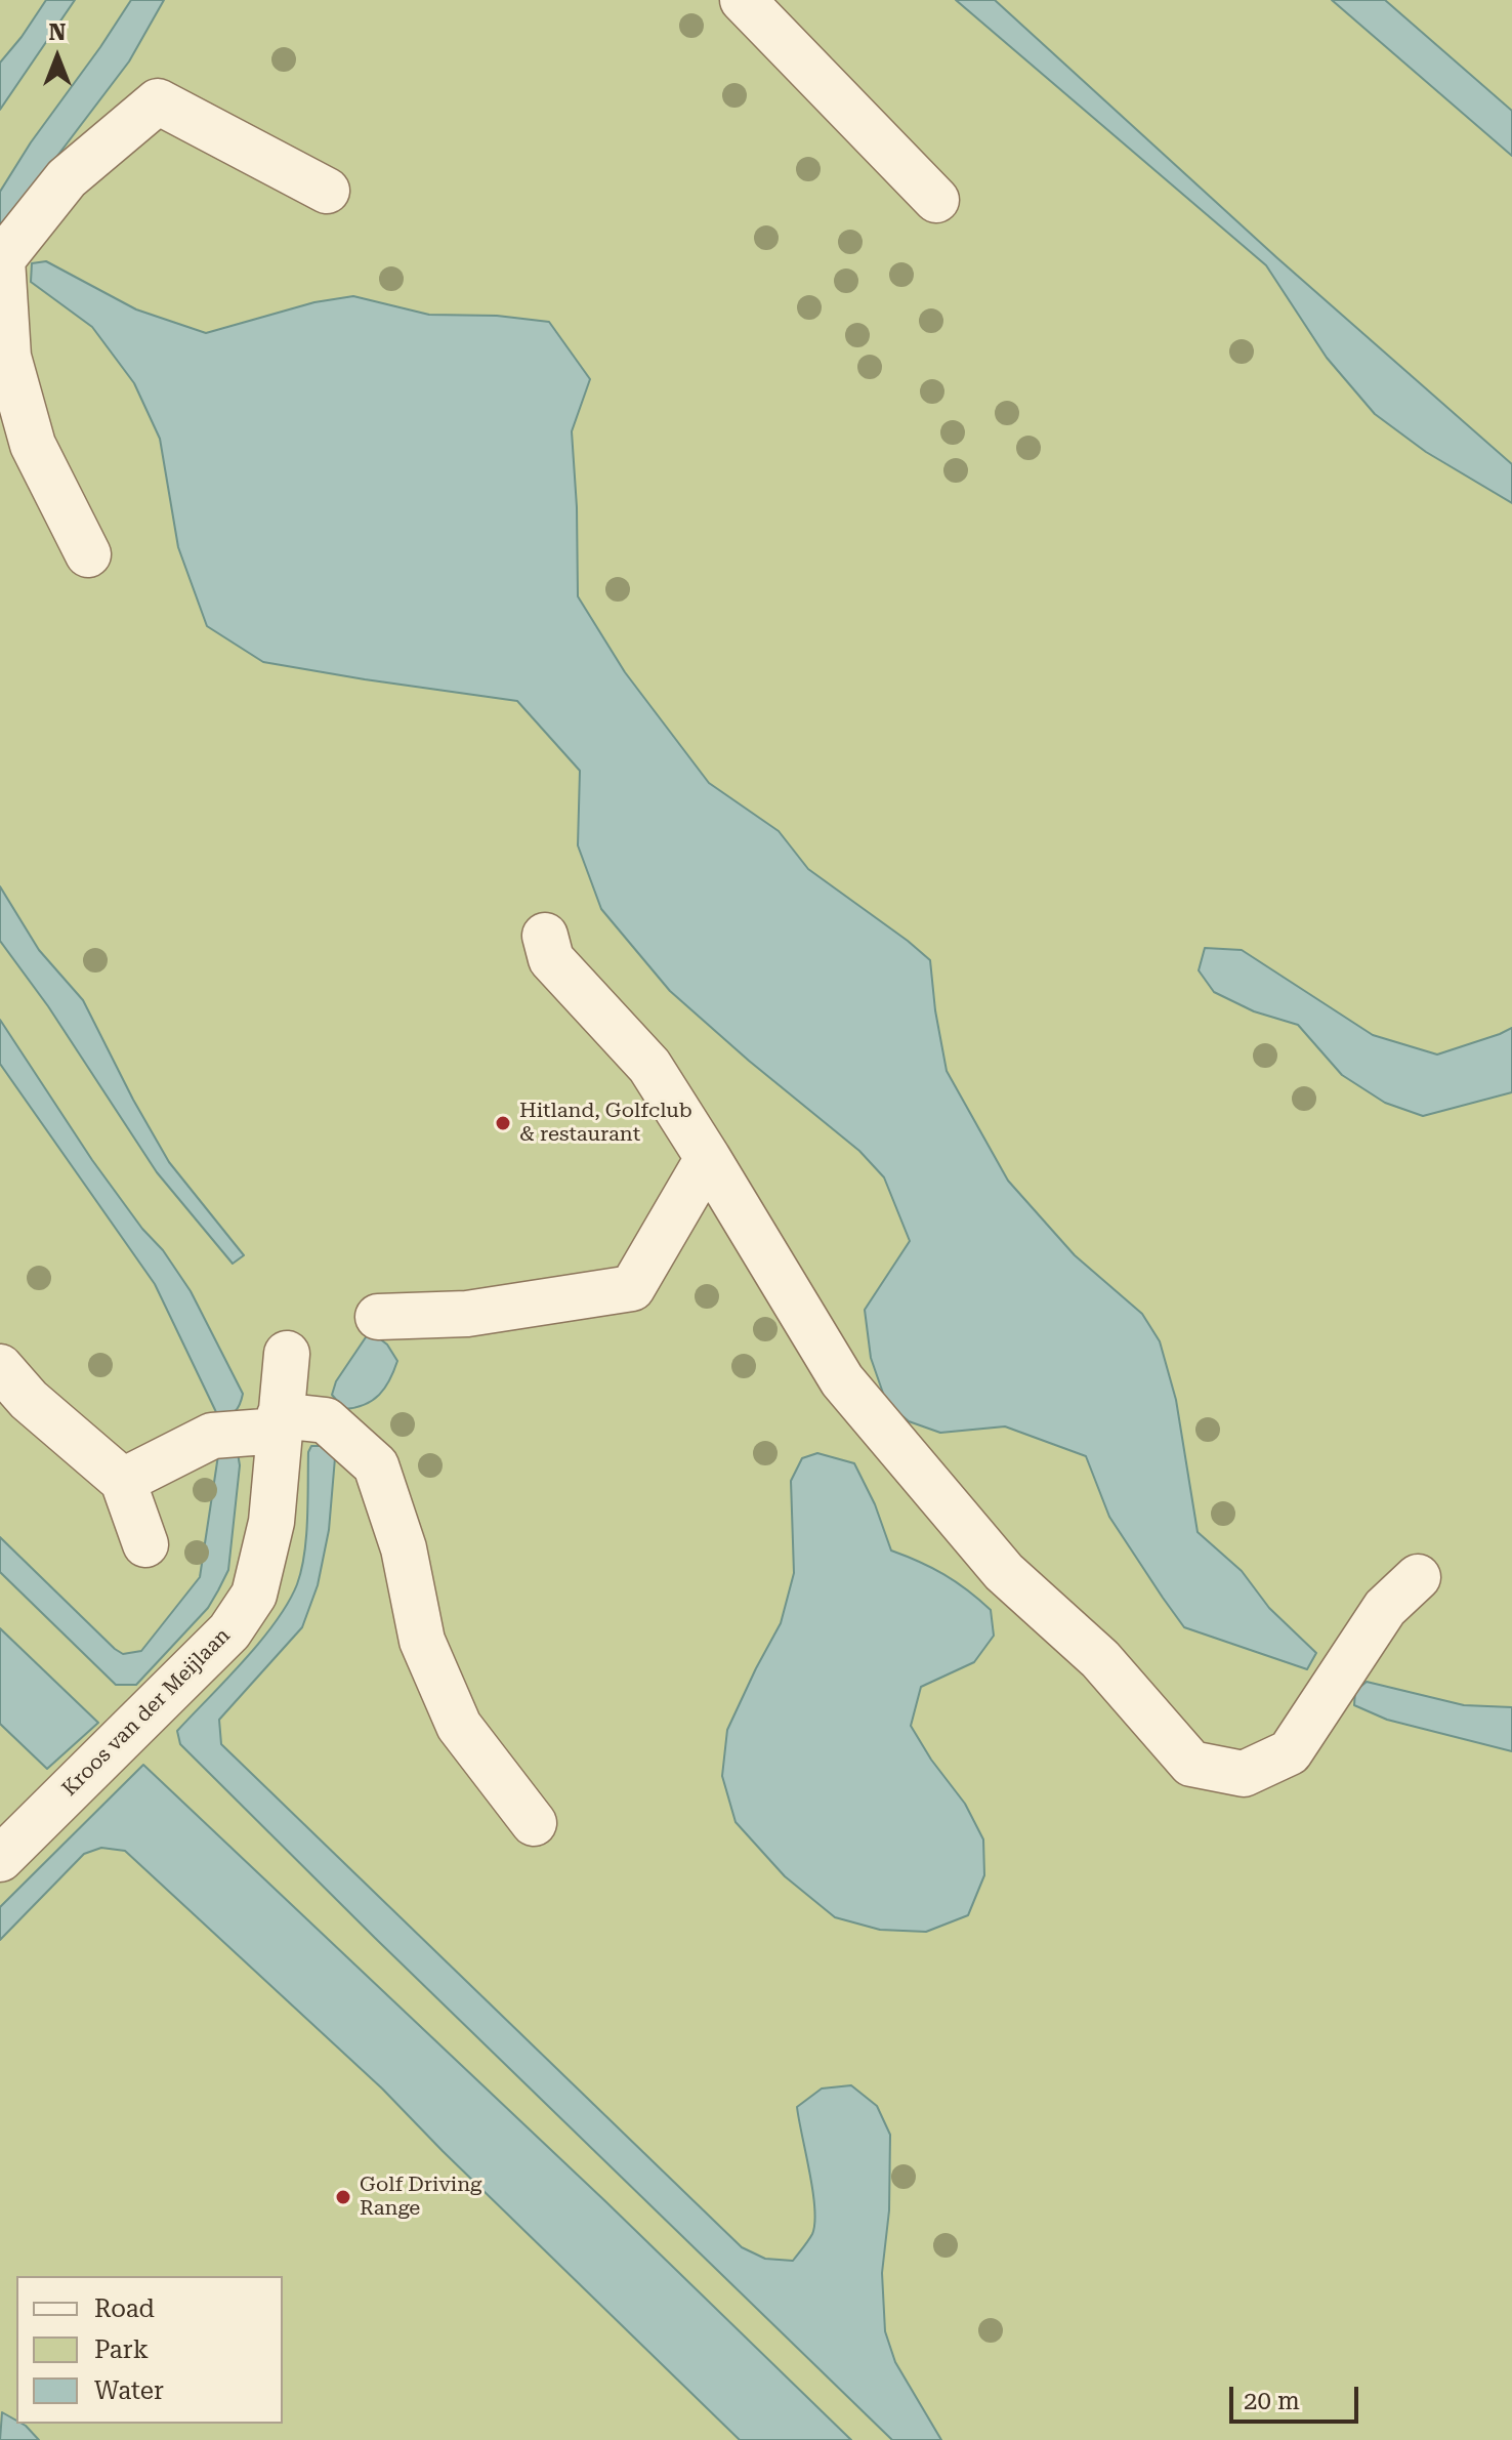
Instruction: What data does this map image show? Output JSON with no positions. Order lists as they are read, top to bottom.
{
  "streets": {
    "lane": ["Kroos van der Meijlaan"]
  },
  "places": ["Hitland, Golfclub & restaurant", "Golf Driving Range"],
  "legend": ["Road", "Park", "Water"],
  "scale_bar": "20 m",
  "north": "top"
}
